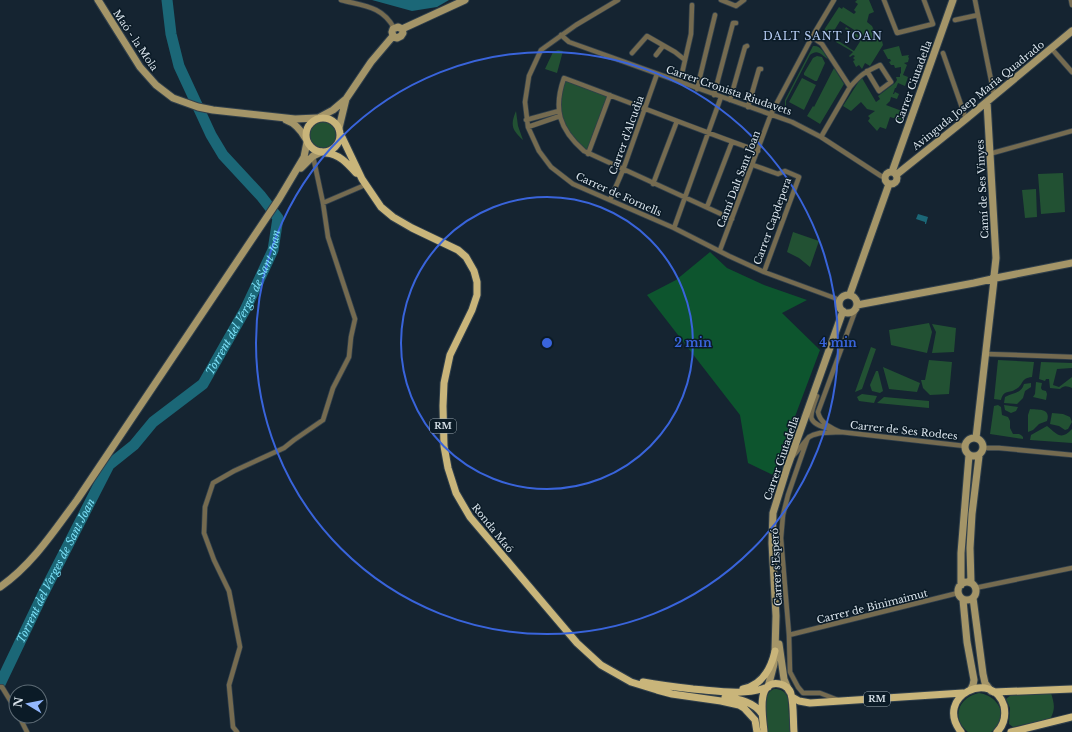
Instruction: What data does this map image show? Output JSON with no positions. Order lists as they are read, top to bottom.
{
  "streets": {
    "main road": ["RM", "Ronda Maó"],
    "street": [
      "Maó - la Mola",
      "Carrer Ciutadella",
      "Carrer Cronista Riudavets",
      "Avinguda Josep Maria Quadrado",
      "Carrer d'Alcudia",
      "Camí Dalt Sant Joan",
      "Camí de Ses Vinyes",
      "Carrer de Fornells",
      "Carrer Capdepera",
      "Carrer de Ses Rodees",
      "Carrer s'Esperó",
      "Carrer de Binimaimut"
    ]
  },
  "crossings": [
    ["Maó - la Mola", "Ronda Maó"],
    ["Carrer Ciutadella", "Carrer Cronista Riudavets"],
    ["Carrer Ciutadella", "Avinguda Josep Maria Quadrado"],
    ["Carrer Ciutadella", "Carrer de Fornells"],
    ["Carrer Ciutadella", "RM"],
    ["Carrer Ciutadella", "Carrer de Ses Rodees"],
    ["Carrer Cronista Riudavets", "Avinguda Josep Maria Quadrado"],
    ["Carrer Cronista Riudavets", "Carrer d'Alcudia"],
    ["Carrer Cronista Riudavets", "Camí Dalt Sant Joan"],
    ["Carrer Cronista Riudavets", "Carrer de Fornells"],
    ["Avinguda Josep Maria Quadrado", "Camí de Ses Vinyes"],
    ["Carrer d'Alcudia", "Carrer de Fornells"],
    ["Camí Dalt Sant Joan", "Carrer de Fornells"],
    ["Camí Dalt Sant Joan", "Carrer Capdepera"],
    ["Camí de Ses Vinyes", "Carrer de Ses Rodees"],
    ["Carrer de Fornells", "Carrer Capdepera"],
    ["Carrer de Fornells", "Carrer de Ses Rodees"],
    ["RM", "Ronda Maó"],
    ["RM", "Carrer s'Esperó"],
    ["Carrer de Ses Rodees", "Carrer s'Esperó"],
    ["Carrer s'Esperó", "Carrer de Binimaimut"]
  ],
  "districts": ["DALT SANT JOAN"],
  "water": ["Torrent del Verges de Sant Joan"],
  "north": "left",
  "rings": ["2 min", "4 min"]
}
